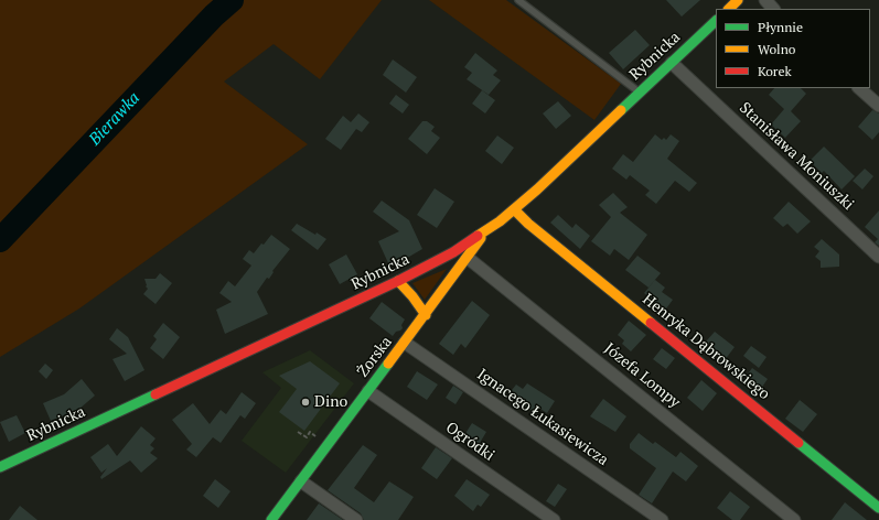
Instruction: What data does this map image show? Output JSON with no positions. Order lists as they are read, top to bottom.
{
  "streets": {
    "street": [
      "Rybnicka",
      "Stanisława Moniuszki",
      "Henryka Dąbrowskiego",
      "Żorska",
      "Józefa Lompy",
      "Ignacego Łukasiewicza",
      "Ogródki"
    ]
  },
  "crossings": [
    ["Rybnicka", "Stanisława Moniuszki"],
    ["Rybnicka", "Henryka Dąbrowskiego"],
    ["Rybnicka", "Żorska"],
    ["Żorska", "Józefa Lompy"],
    ["Żorska", "Ignacego Łukasiewicza"],
    ["Żorska", "Ogródki"]
  ],
  "water": ["Bierawka"],
  "places": ["Dino"],
  "legend": ["Płynnie", "Wolno", "Korek"]
}
